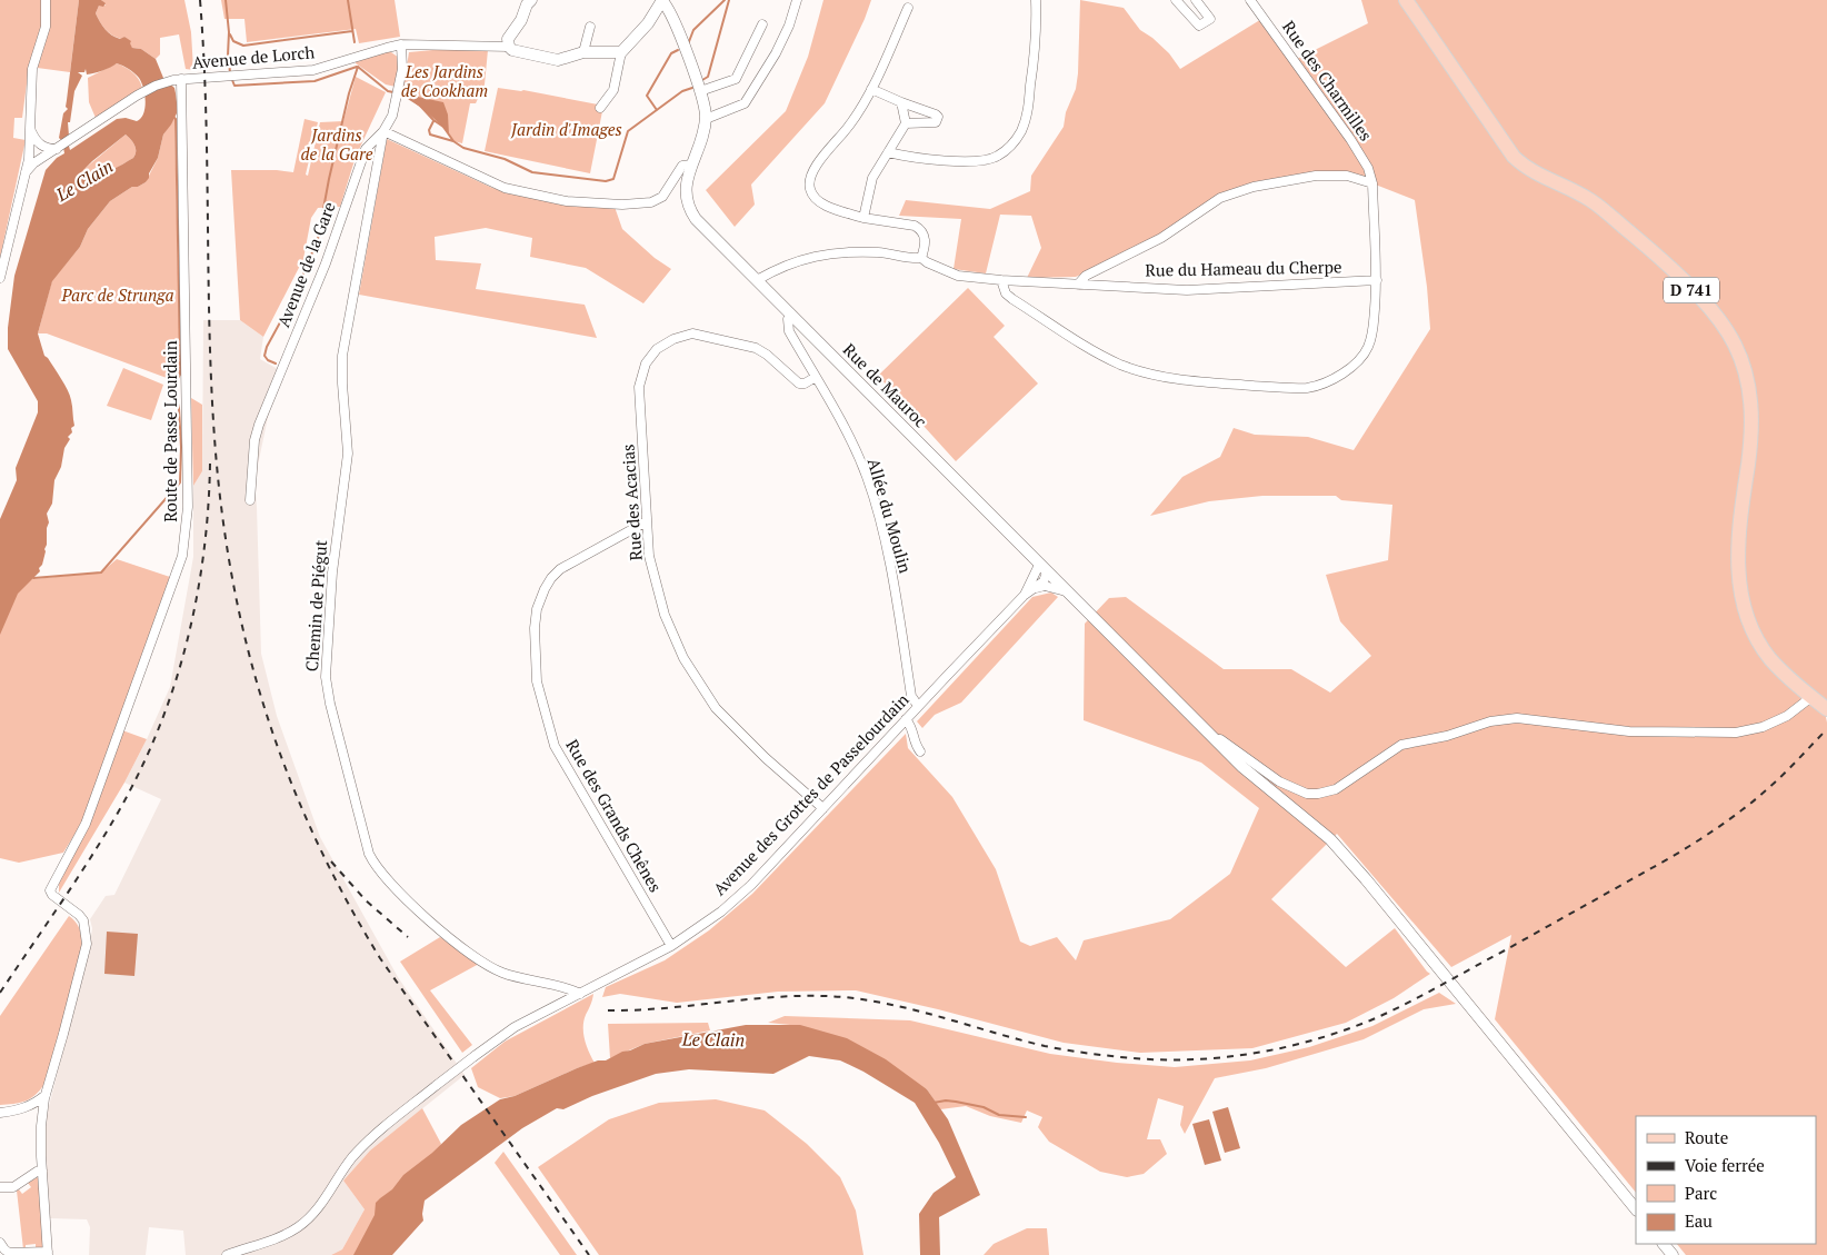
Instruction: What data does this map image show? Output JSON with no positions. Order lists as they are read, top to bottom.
{
  "streets": {
    "main road": ["D 741"],
    "street": [
      "Avenue de Lorch",
      "Rue des Charmilles",
      "Avenue de la Gare",
      "Rue du Hameau du Cherpe",
      "Rue de Mauroc",
      "Route de Passe Lourdain",
      "Rue des Acacias",
      "Allée du Moulin",
      "Chemin de Piégut",
      "Avenue des Grottes de Passelourdain",
      "Rue des Grands Chênes"
    ]
  },
  "crossings": [
    ["Avenue de Lorch", "Avenue de la Gare"],
    ["Avenue de Lorch", "Route de Passe Lourdain"],
    ["Avenue de la Gare", "Chemin de Piégut"],
    ["Rue de Mauroc", "Allée du Moulin"],
    ["Rue de Mauroc", "Avenue des Grottes de Passelourdain"],
    ["Rue des Acacias", "Allée du Moulin"],
    ["Rue des Acacias", "Avenue des Grottes de Passelourdain"],
    ["Rue des Acacias", "Rue des Grands Chênes"],
    ["Allée du Moulin", "Avenue des Grottes de Passelourdain"],
    ["Chemin de Piégut", "Avenue des Grottes de Passelourdain"],
    ["Avenue des Grottes de Passelourdain", "Rue des Grands Chênes"]
  ],
  "water": ["Le Clain"],
  "parks": [
    "Les Jardins de Cookham",
    "Jardin d'Images",
    "Jardins de la Gare",
    "Parc de Strunga"
  ],
  "legend": [
    "Route",
    "Voie ferrée",
    "Parc",
    "Eau"
  ]
}
